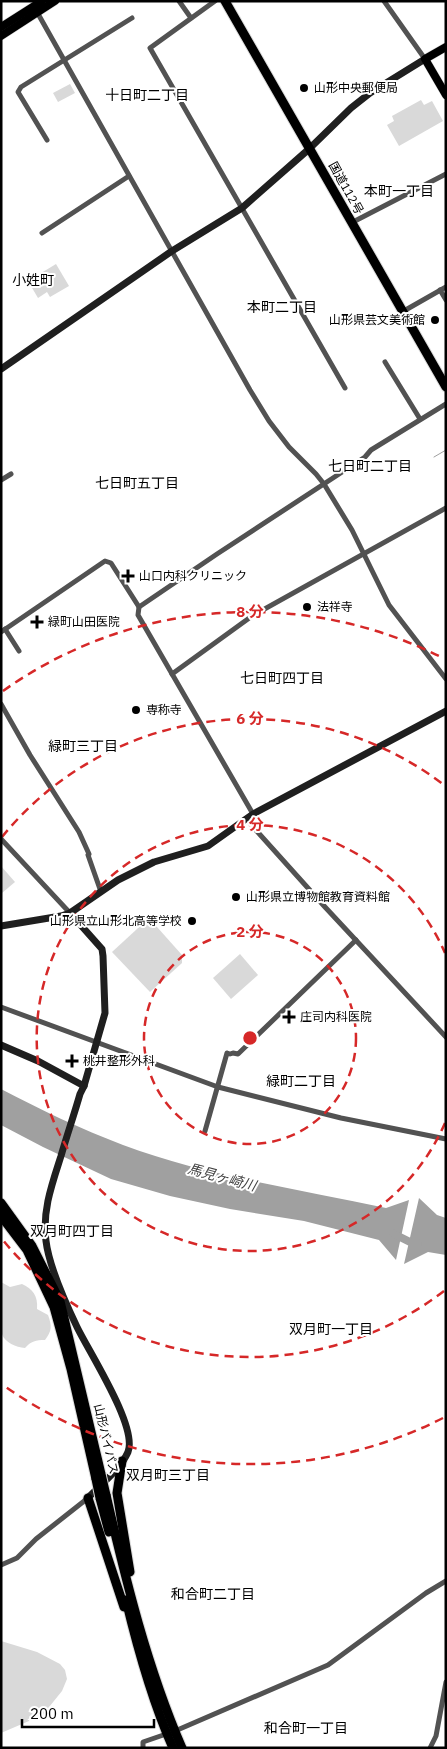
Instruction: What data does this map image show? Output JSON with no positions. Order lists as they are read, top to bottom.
{
  "streets": {
    "highway": ["国道112号", "山形バイパス"]
  },
  "districts": [
    "十日町二丁目",
    "本町一丁目",
    "小姓町",
    "本町二丁目",
    "七日町二丁目",
    "七日町五丁目",
    "七日町四丁目",
    "緑町三丁目",
    "緑町二丁目",
    "双月町四丁目",
    "双月町一丁目",
    "双月町三丁目",
    "和合町二丁目",
    "和合町一丁目"
  ],
  "water": ["馬見ヶ崎川"],
  "places": {
    "other": [
      "山形中央郵便局",
      "山形県芸文美術館",
      "法祥寺",
      "専称寺",
      "山形県立博物館教育資料館",
      "山形県立山形北高等学校"
    ],
    "health": [
      "山口内科クリニック",
      "緑町山田医院",
      "庄司内科医院",
      "桃井整形外科"
    ]
  },
  "scale_bar": "200 m",
  "rings": [
    "8 分",
    "6 分",
    "4 分",
    "2 分"
  ]
}
